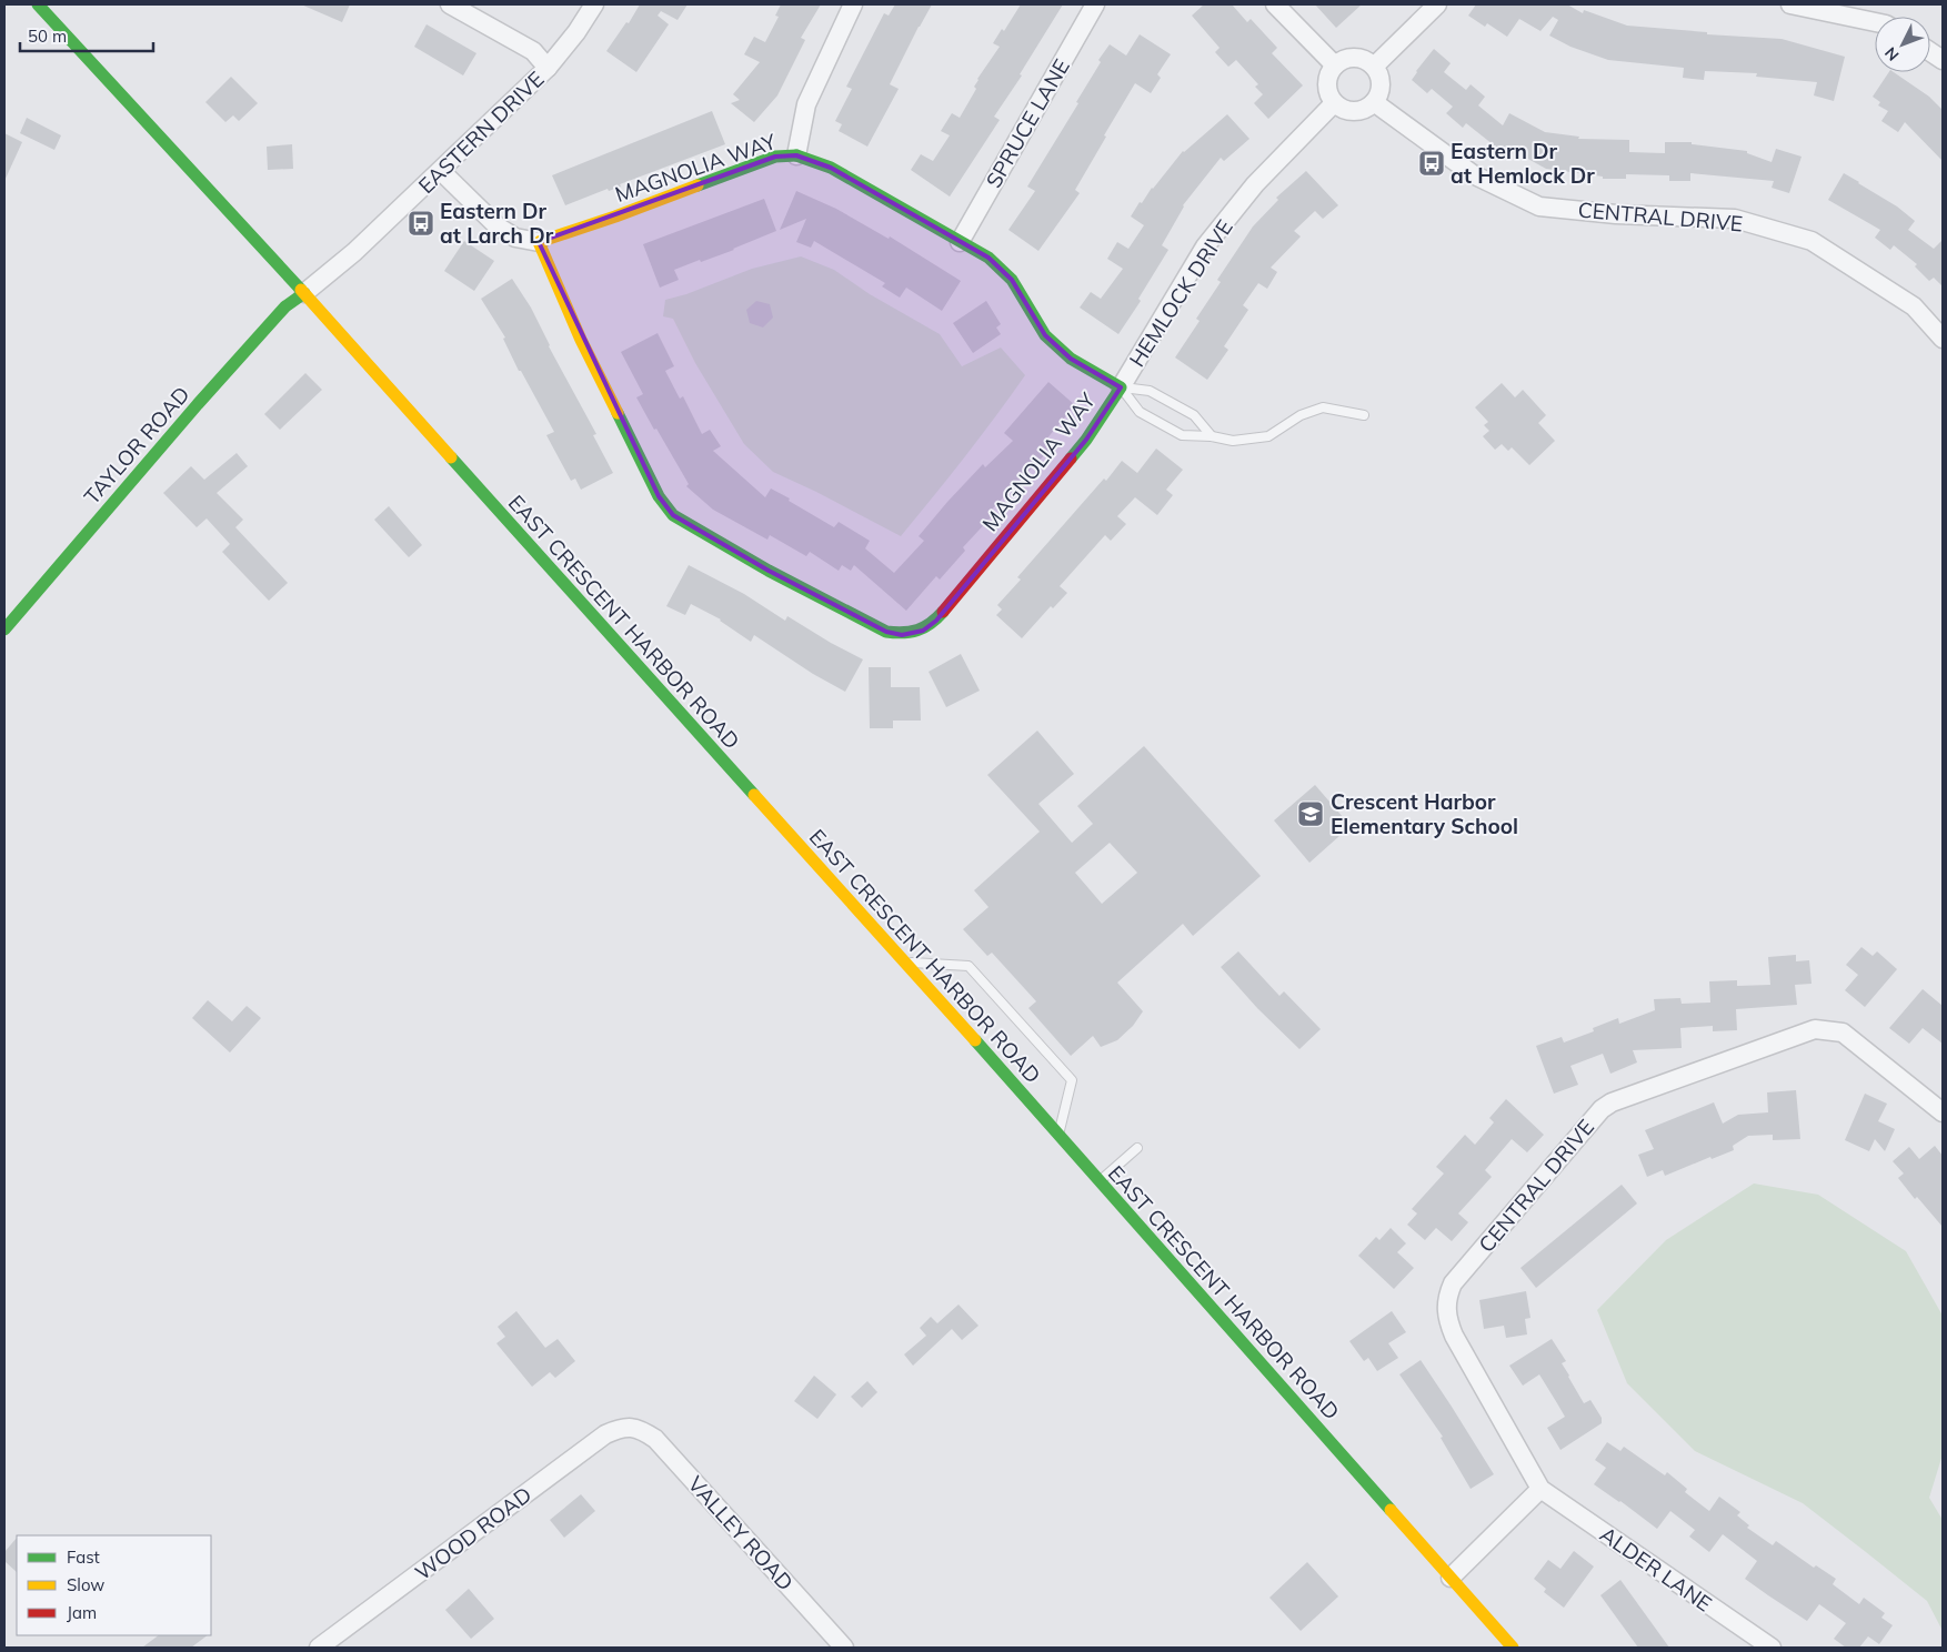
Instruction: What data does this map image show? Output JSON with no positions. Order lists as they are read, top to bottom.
{
  "streets": {
    "street": [
      "SPRUCE LANE",
      "EASTERN DRIVE",
      "MAGNOLIA WAY",
      "CENTRAL DRIVE",
      "HEMLOCK DRIVE",
      "TAYLOR ROAD",
      "EAST CRESCENT HARBOR ROAD",
      "WOOD ROAD",
      "VALLEY ROAD",
      "ALDER LANE"
    ]
  },
  "crossings": [
    ["SPRUCE LANE", "MAGNOLIA WAY"],
    ["EASTERN DRIVE", "TAYLOR ROAD"],
    ["EASTERN DRIVE", "EAST CRESCENT HARBOR ROAD"],
    ["MAGNOLIA WAY", "HEMLOCK DRIVE"],
    ["CENTRAL DRIVE", "HEMLOCK DRIVE"],
    ["CENTRAL DRIVE", "ALDER LANE"],
    ["TAYLOR ROAD", "EAST CRESCENT HARBOR ROAD"],
    ["WOOD ROAD", "VALLEY ROAD"]
  ],
  "places": {
    "bus stop": ["Eastern Dr at Hemlock Dr", "Eastern Dr at Larch Dr"],
    "school or university": ["Crescent Harbor Elementary School"]
  },
  "legend": ["Fast", "Slow", "Jam"],
  "scale_bar": "50 m",
  "north": "bottom left"
}
